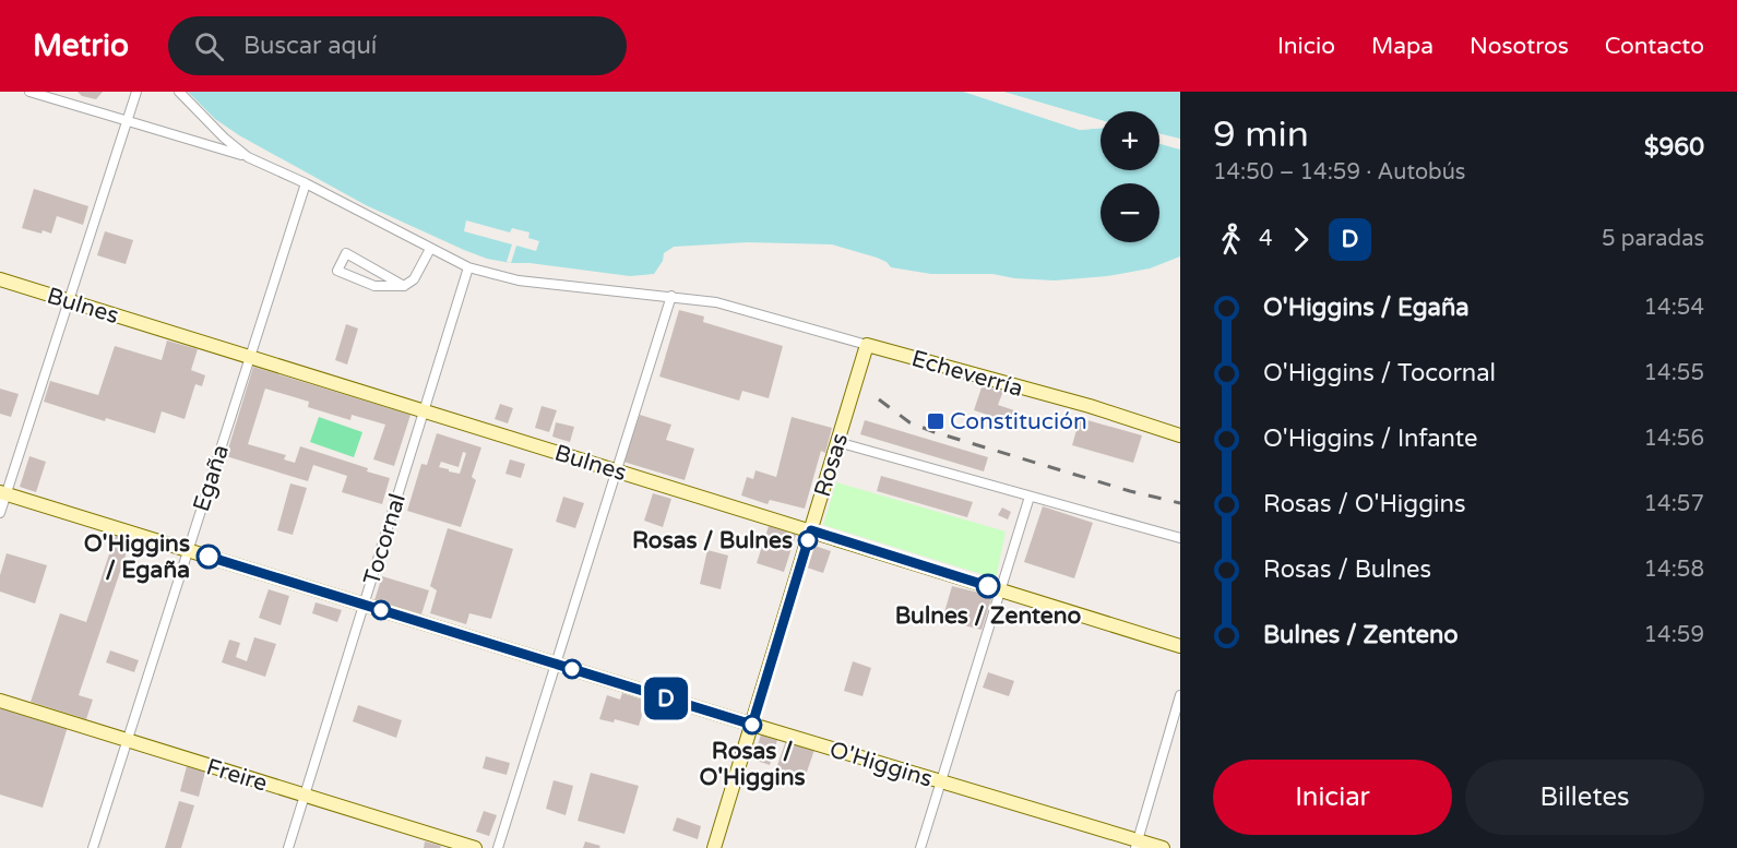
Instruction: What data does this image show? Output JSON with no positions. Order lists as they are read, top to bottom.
{
  "streets": {
    "main road": [
      "Bulnes",
      "Echeverría",
      "Rosas",
      "O'Higgins",
      "Freire"
    ],
    "street": ["Egaña", "Tocornal"]
  },
  "crossings": [
    ["Bulnes", "Rosas"],
    ["Bulnes", "Egaña"],
    ["Bulnes", "Tocornal"],
    ["Echeverría", "Rosas"],
    ["Rosas", "O'Higgins"],
    ["Egaña", "O'Higgins"],
    ["Egaña", "Freire"],
    ["Tocornal", "O'Higgins"],
    ["Tocornal", "Freire"]
  ],
  "places": {
    "transit": ["Constitución"],
    "other": [
      "Rosas / Bulnes",
      "O'Higgins / Egaña",
      "Bulnes / Zenteno",
      "Rosas / O'Higgins"
    ]
  },
  "lines": ["bus line D"],
  "page": {
    "header": "Metrio",
    "search": "Buscar aquí",
    "nav": [
      "Inicio",
      "Mapa",
      "Nosotros",
      "Contacto"
    ],
    "on_map": "D",
    "heading": ["9 min", "14:50 – 14:59 · Autobús", "$960"],
    "map_buttons": ["+", "−"],
    "legs": ["4", "D", "5 paradas"],
    "list": [
      {
        "name": "O'Higgins / Egaña",
        "value": "14:54"
      },
      {
        "name": "O'Higgins / Tocornal",
        "value": "14:55"
      },
      {
        "name": "O'Higgins / Infante",
        "value": "14:56"
      },
      {
        "name": "Rosas / O'Higgins",
        "value": "14:57"
      },
      {
        "name": "Rosas / Bulnes",
        "value": "14:58"
      },
      {
        "name": "Bulnes / Zenteno",
        "value": "14:59"
      }
    ],
    "buttons": ["Iniciar", "Billetes"]
  }
}
